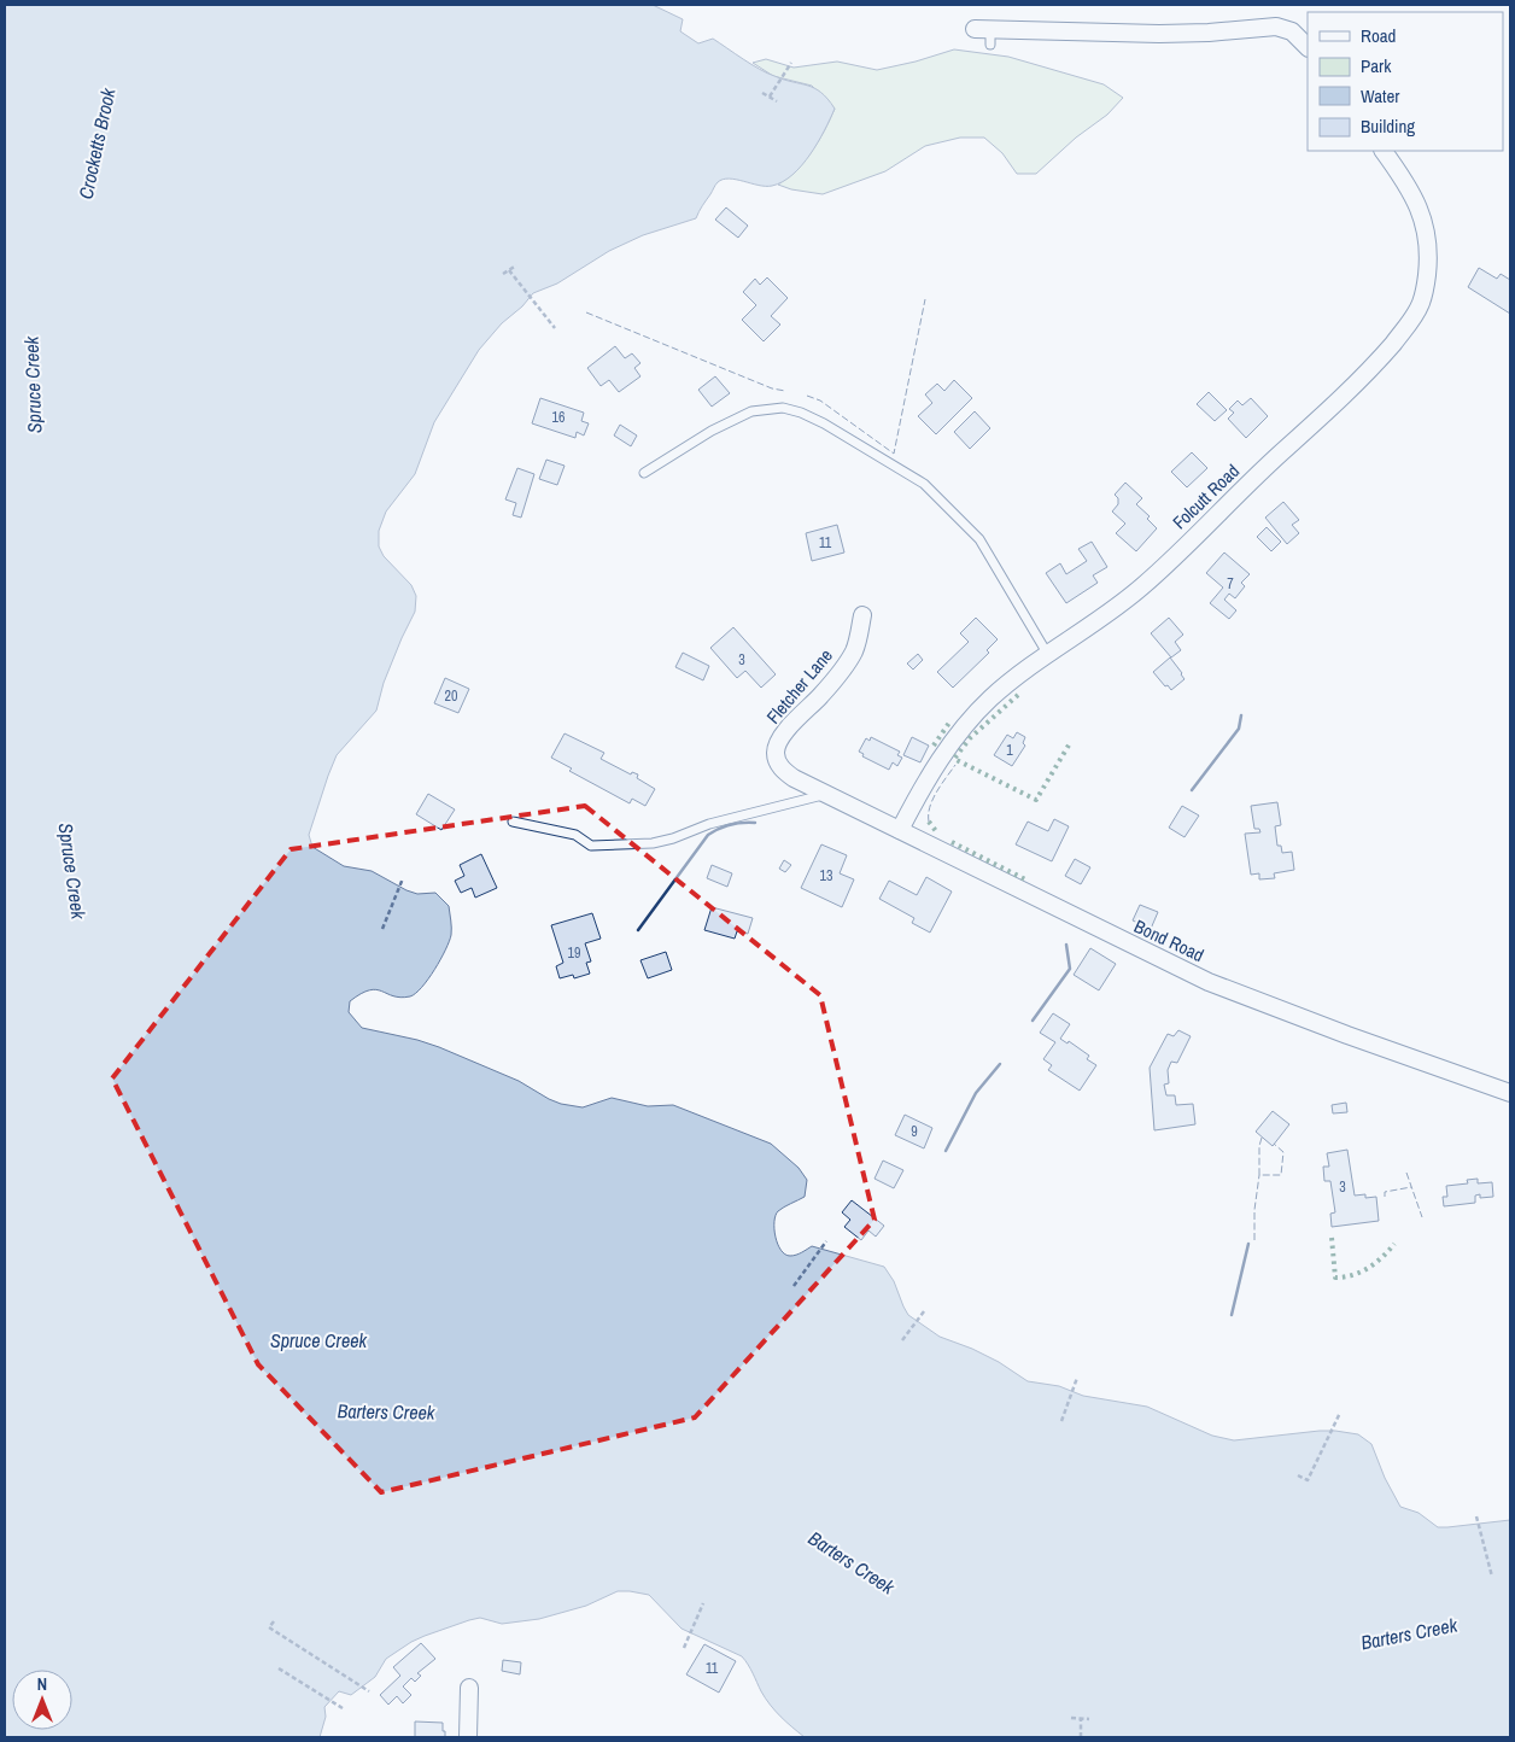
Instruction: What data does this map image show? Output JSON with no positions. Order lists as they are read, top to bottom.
{
  "streets": {
    "street": ["Folcutt Road", "Fletcher Lane", "Bond Road"]
  },
  "crossings": [
    ["Folcutt Road", "Bond Road"],
    ["Fletcher Lane", "Bond Road"]
  ],
  "water": ["Crocketts Brook", "Spruce Creek", "Barters Creek"],
  "house_numbers": [
    "16",
    "11",
    "7",
    "3",
    "20",
    "1",
    "13",
    "19",
    "9",
    "3",
    "11"
  ],
  "legend": [
    "Road",
    "Park",
    "Water",
    "Building"
  ],
  "north": "top"
}
